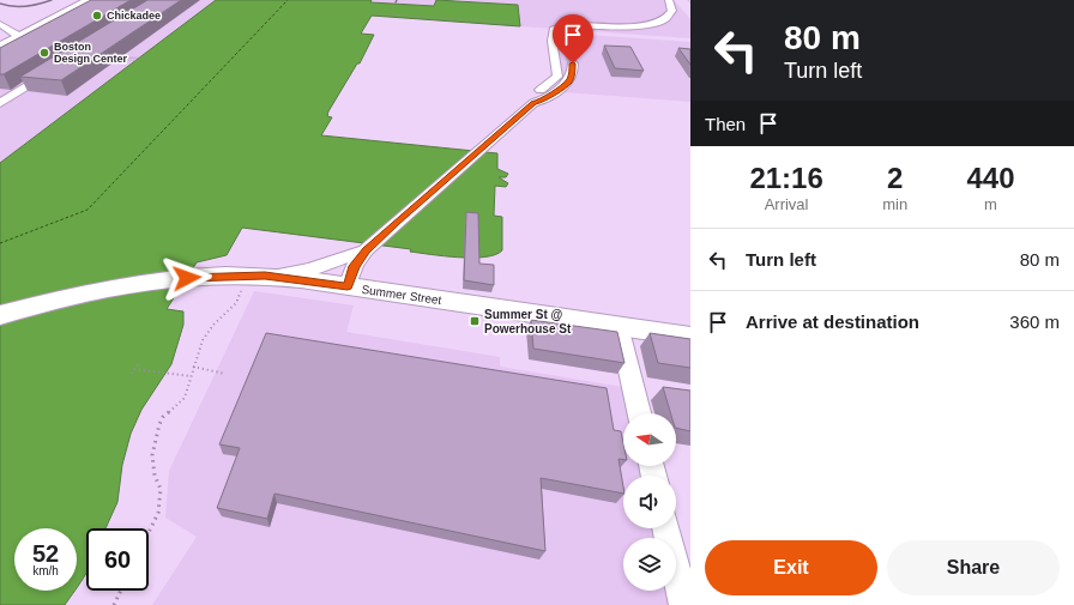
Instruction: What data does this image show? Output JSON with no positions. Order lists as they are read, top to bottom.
{
  "streets": {
    "main road": ["Summer Street"]
  },
  "places": {
    "other": ["Chickadee", "Boston Design Center"],
    "transit": ["Summer St @ Powerhouse St"]
  },
  "north": "left",
  "page": {
    "turn": ["80 m", "Turn left"],
    "then": "Then",
    "eta": [
      "21:16",
      "Arrival",
      "2",
      "min",
      "440",
      "m"
    ],
    "list": [
      {
        "name": "Turn left",
        "value": "80 m"
      },
      {
        "name": "Arrive at destination",
        "value": "360 m"
      }
    ],
    "speed": "52 km/h",
    "limit": "60",
    "buttons": ["Exit", "Share"]
  }
}
